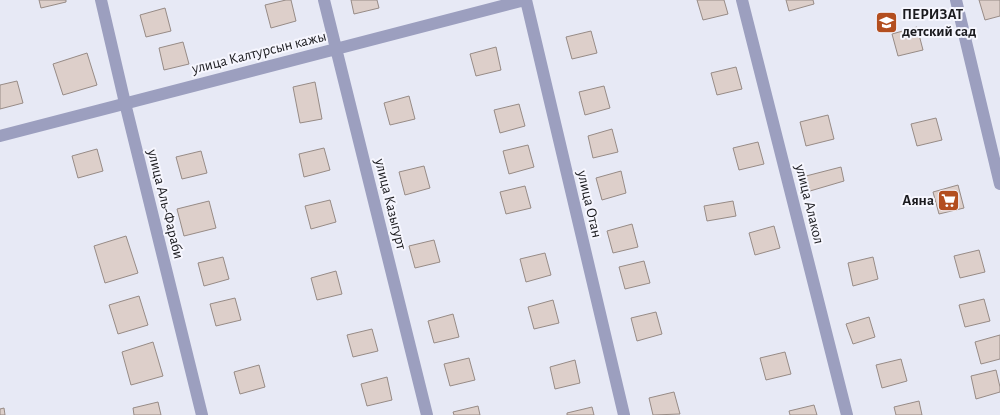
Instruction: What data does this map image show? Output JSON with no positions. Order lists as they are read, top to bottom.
{
  "streets": {
    "street": [
      "улица Калтурсын кажы",
      "улица Аль-Фараби",
      "улица Казыгурт",
      "улица Отан",
      "улица Алакол"
    ]
  },
  "crossings": [
    ["улица Калтурсын кажы", "улица Аль-Фараби"],
    ["улица Калтурсын кажы", "улица Казыгурт"],
    ["улица Калтурсын кажы", "улица Отан"]
  ],
  "places": {
    "school or university": ["ПЕРИЗАТ детский сад"],
    "supermarket": ["Аяна"]
  }
}
